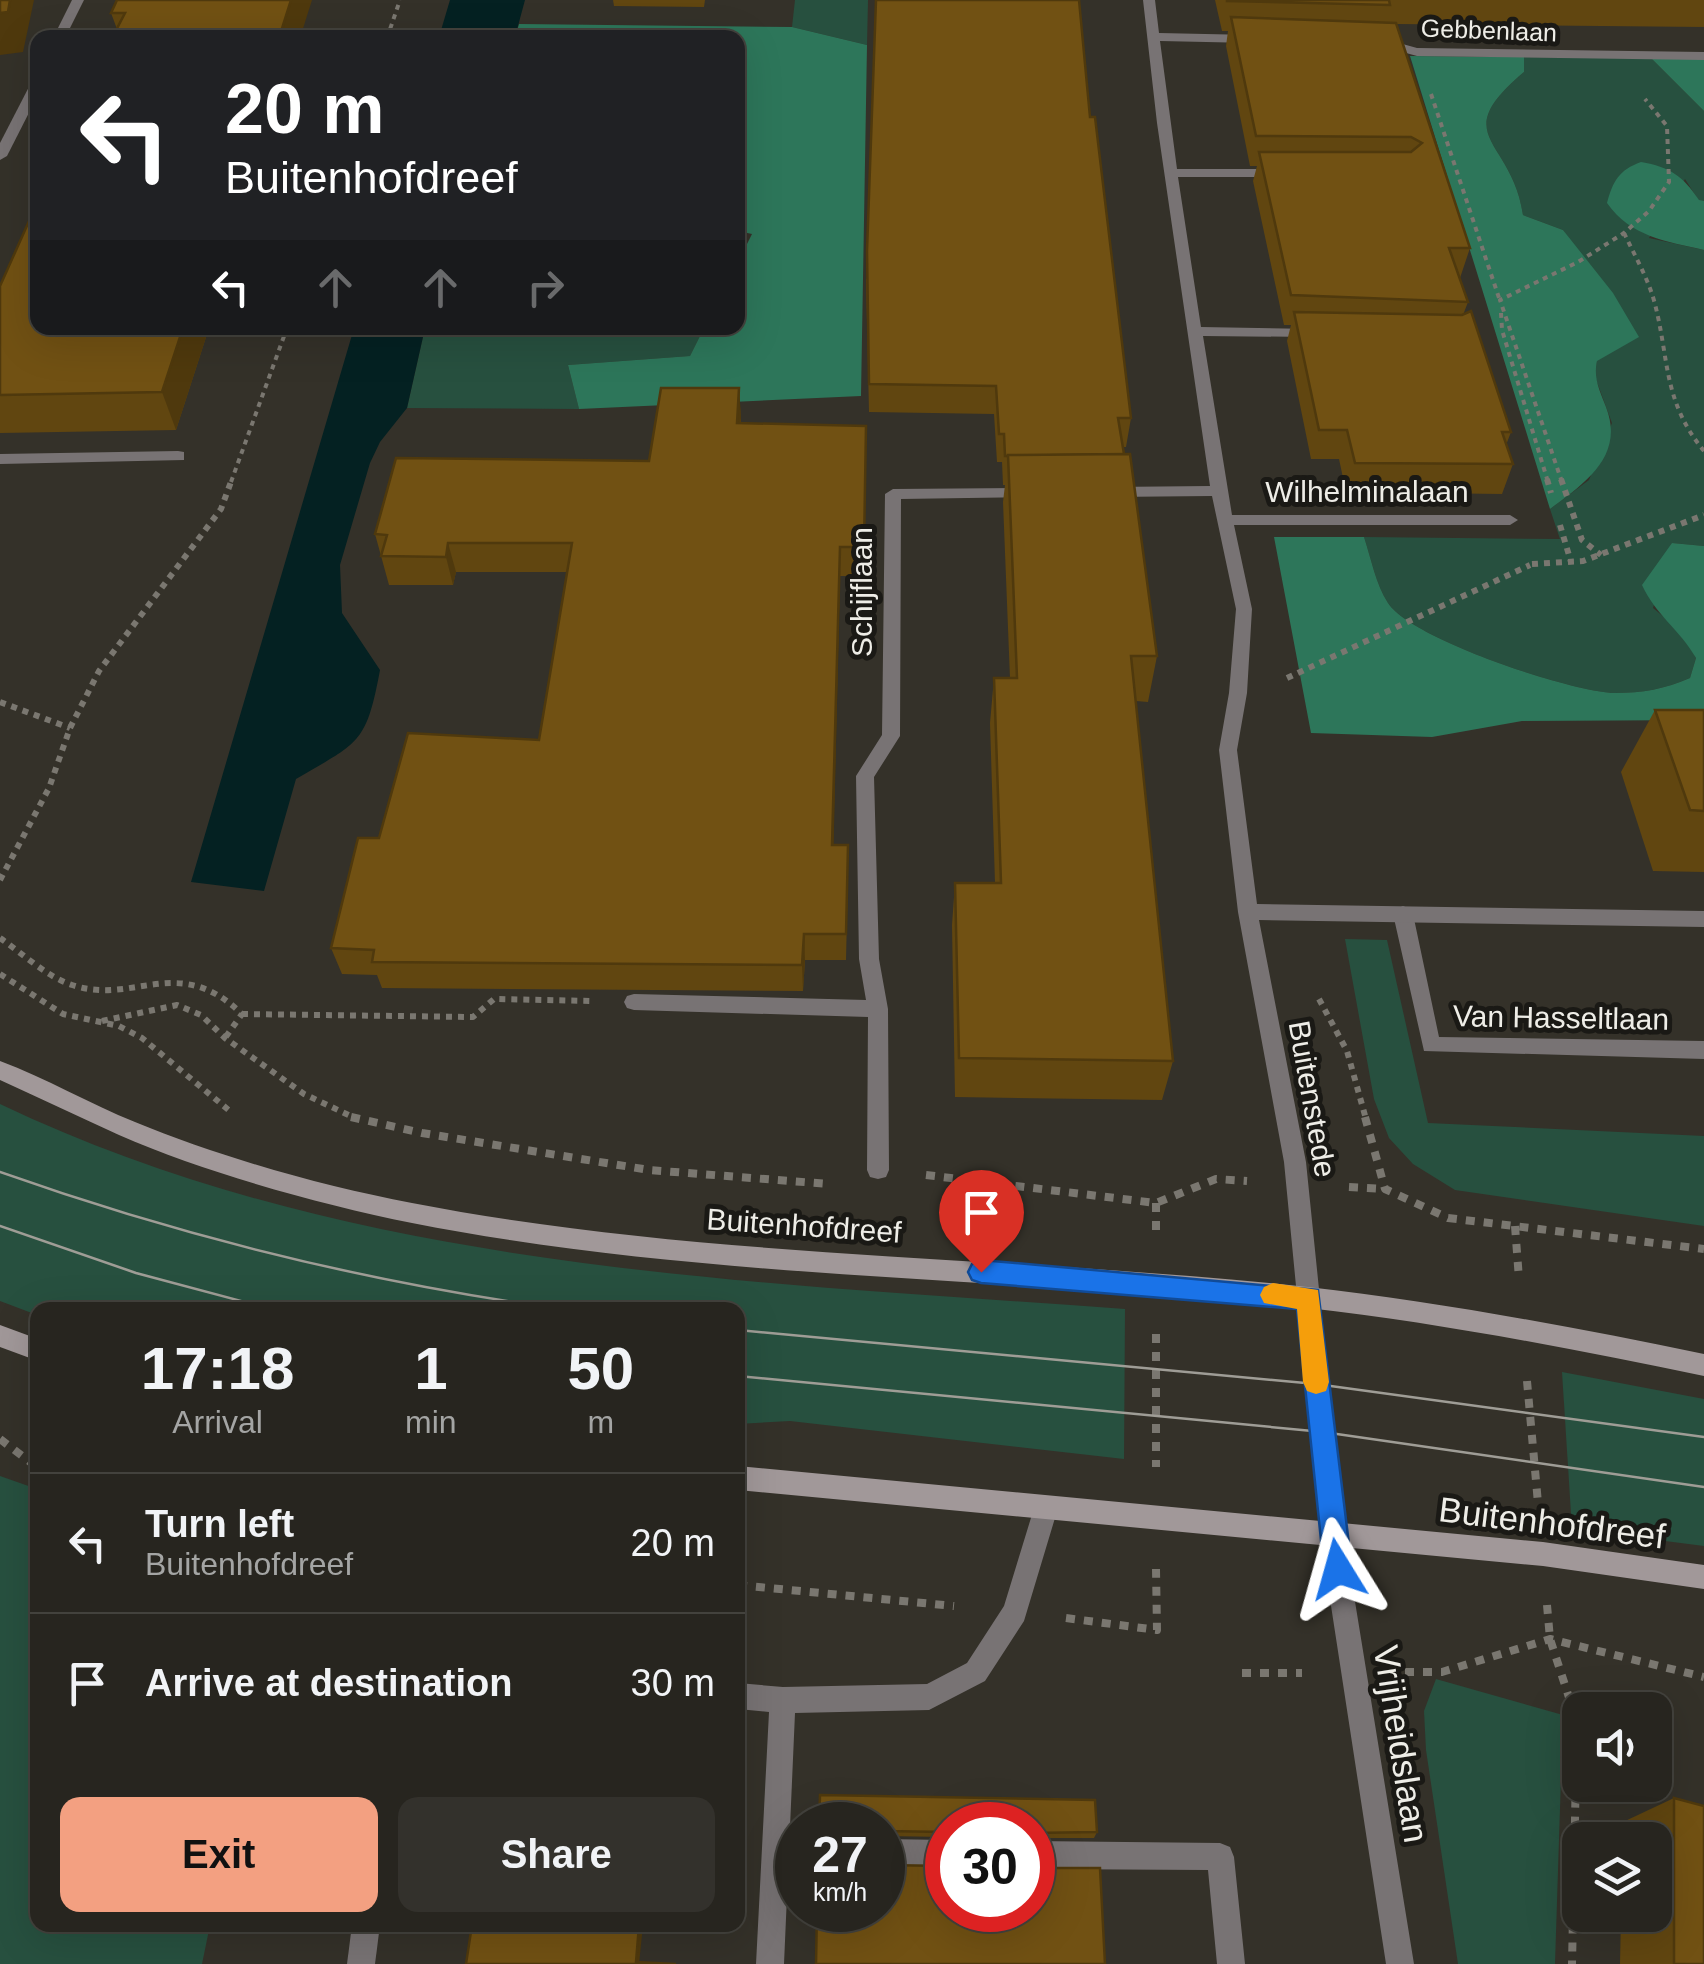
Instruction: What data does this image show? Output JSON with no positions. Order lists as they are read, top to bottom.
{
  "streets": {
    "street": [
      "Gebbenlaan",
      "Wilhelminalaan",
      "Schijflaan",
      "Van Hasseltlaan",
      "Buitenstede",
      "Buitenhofdreef",
      "Vrijheidslaan"
    ]
  },
  "crossings": [
    ["Wilhelminalaan", "Buitenstede"],
    ["Buitenstede", "Buitenhofdreef"],
    ["Buitenhofdreef", "Vrijheidslaan"]
  ],
  "page": {
    "turn": ["20 m", "Buitenhofdreef"],
    "eta": [
      "17:18",
      "Arrival",
      "1",
      "min",
      "50",
      "m"
    ],
    "list": [
      {
        "name": "Turn left",
        "note": "Buitenhofdreef",
        "value": "20 m"
      },
      {
        "name": "Arrive at destination",
        "value": "30 m"
      }
    ],
    "buttons": ["Exit", "Share"],
    "speed": "27 km/h",
    "limit": "30"
  }
}
